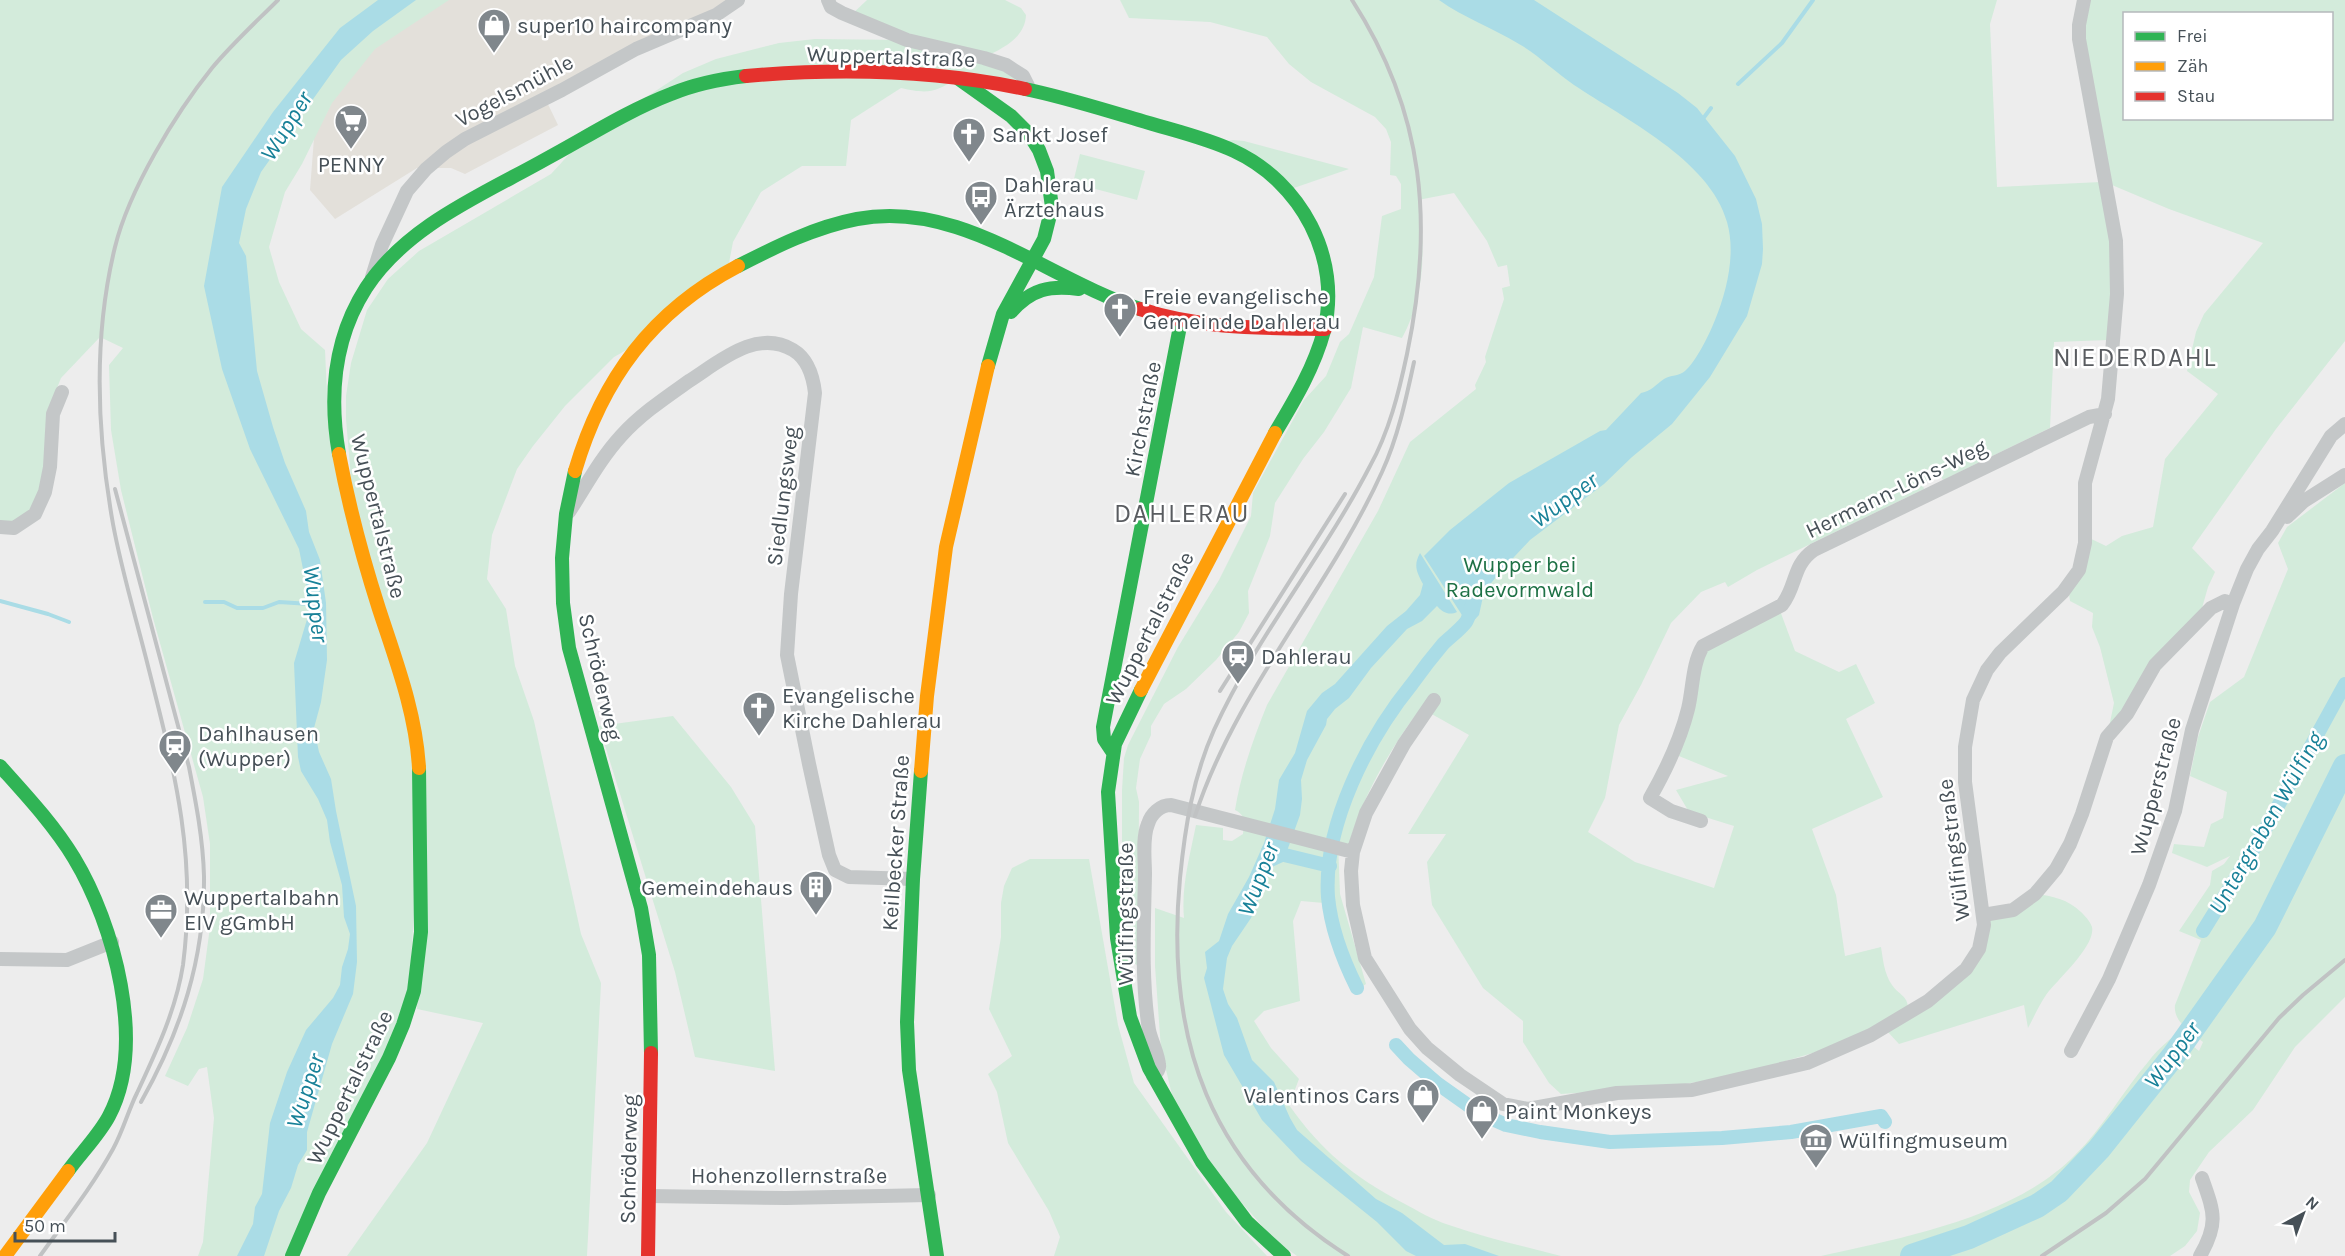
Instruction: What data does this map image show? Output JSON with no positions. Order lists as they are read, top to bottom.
{
  "streets": {
    "main road": [
      "Wuppertalstraße",
      "Kirchstraße",
      "Schröderweg",
      "Keilbecker Straße"
    ],
    "street": [
      "Vogelsmühle",
      "Hermann-Löns-Weg",
      "Siedlungsweg",
      "Wupperstraße",
      "Wülfingstraße",
      "Hohenzollernstraße"
    ]
  },
  "crossings": [
    ["Wuppertalstraße", "Vogelsmühle"],
    ["Wuppertalstraße", "Kirchstraße"],
    ["Wuppertalstraße", "Keilbecker Straße"],
    ["Wuppertalstraße", "Wülfingstraße"],
    ["Hermann-Löns-Weg", "Wülfingstraße"],
    ["Siedlungsweg", "Schröderweg"],
    ["Siedlungsweg", "Keilbecker Straße"],
    ["Schröderweg", "Keilbecker Straße"],
    ["Schröderweg", "Hohenzollernstraße"],
    ["Keilbecker Straße", "Hohenzollernstraße"]
  ],
  "districts": ["NIEDERDAHL", "DAHLERAU"],
  "water": ["Wupper", "Untergraben Wülfing"],
  "parks": ["Wupper bei Radevormwald"],
  "places": {
    "shop": ["super10 haircompany", "Valentinos Cars", "Paint Monkeys"],
    "supermarket": ["PENNY"],
    "church": ["Sankt Josef", "Freie evangelische Gemeinde Dahlerau", "Evangelische Kirche Dahlerau"],
    "bus stop": ["Dahlerau Ärztehaus"],
    "station": ["Dahlerau", "Dahlhausen (Wupper)"],
    "building": ["Gemeindehaus"],
    "office": ["Wuppertalbahn EIV gGmbH"],
    "museum": ["Wülfingmuseum"]
  },
  "legend": ["Frei", "Zäh", "Stau"],
  "scale_bar": "50 m",
  "north": "top right"
}
